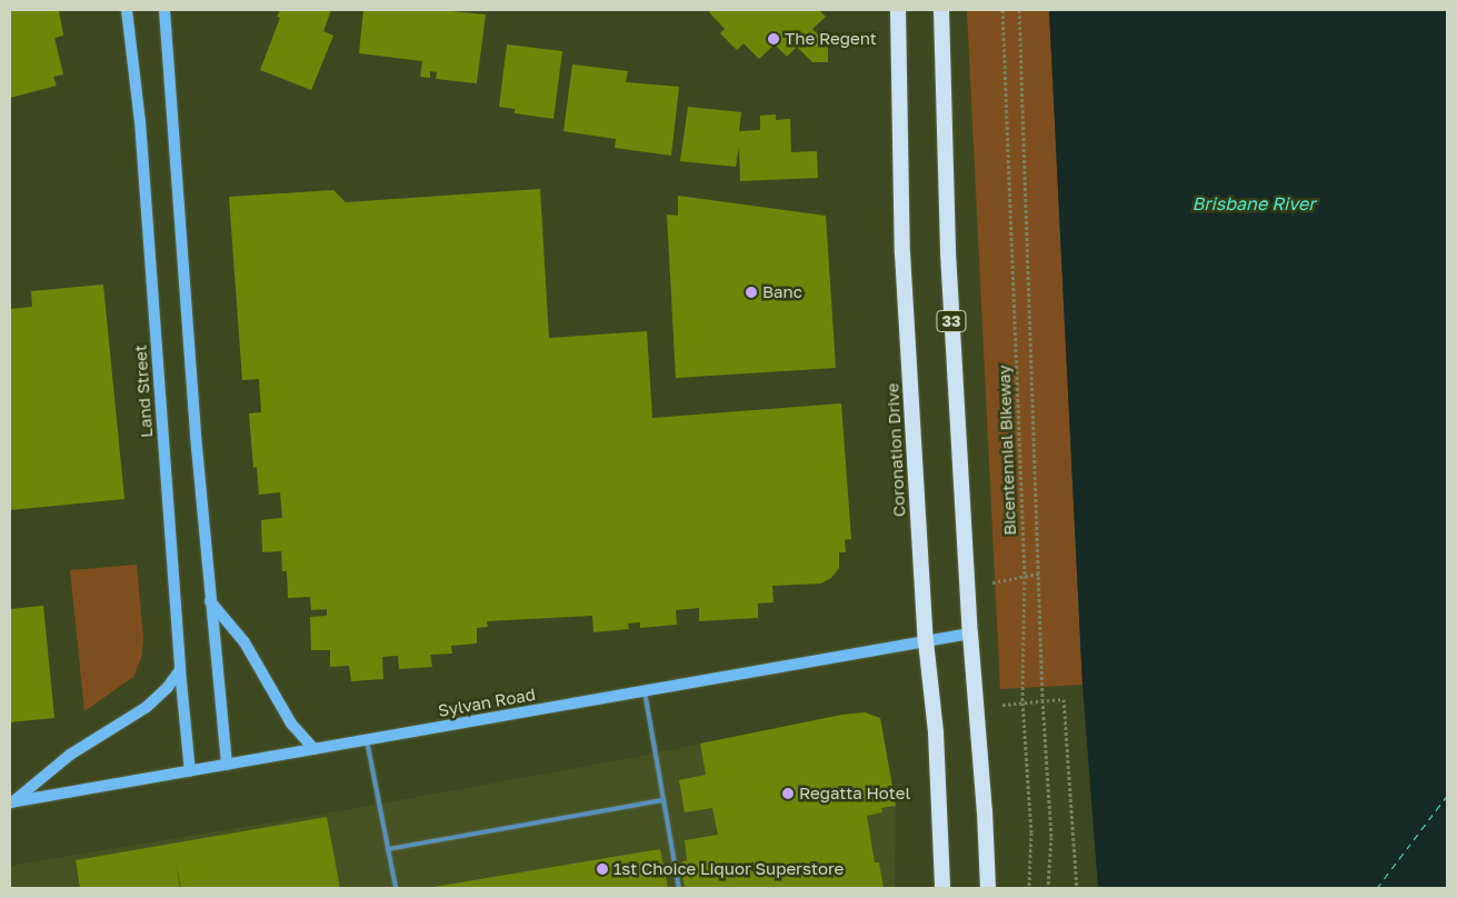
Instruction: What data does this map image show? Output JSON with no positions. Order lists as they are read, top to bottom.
{
  "streets": {
    "highway": ["33", "Coronation Drive"],
    "main road": ["Land Street", "Sylvan Road"],
    "path": ["Bicentennial Bikeway"]
  },
  "crossings": [
    ["33", "Sylvan Road"],
    ["Land Street", "Sylvan Road"],
    ["Coronation Drive", "Sylvan Road"]
  ],
  "water": ["Brisbane River"],
  "places": [
    "The Regent",
    "Banc",
    "Regatta Hotel",
    "1st Choice Liquor Superstore"
  ]
}
